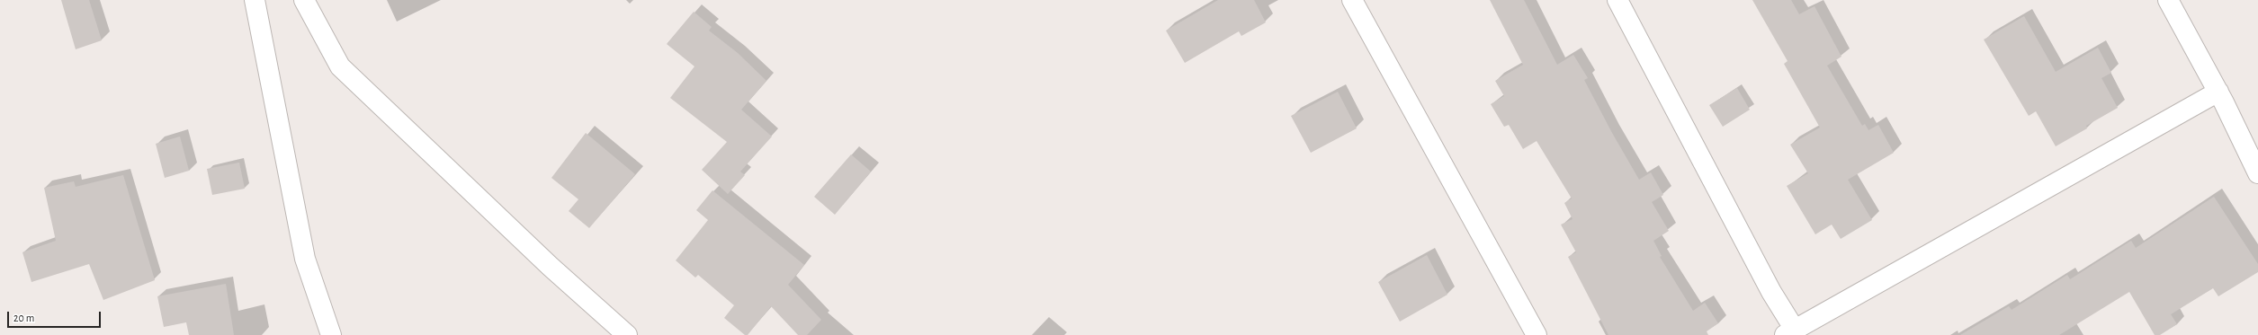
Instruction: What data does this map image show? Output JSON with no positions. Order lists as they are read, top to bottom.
{
  "scale_bar": "20 m"
}
